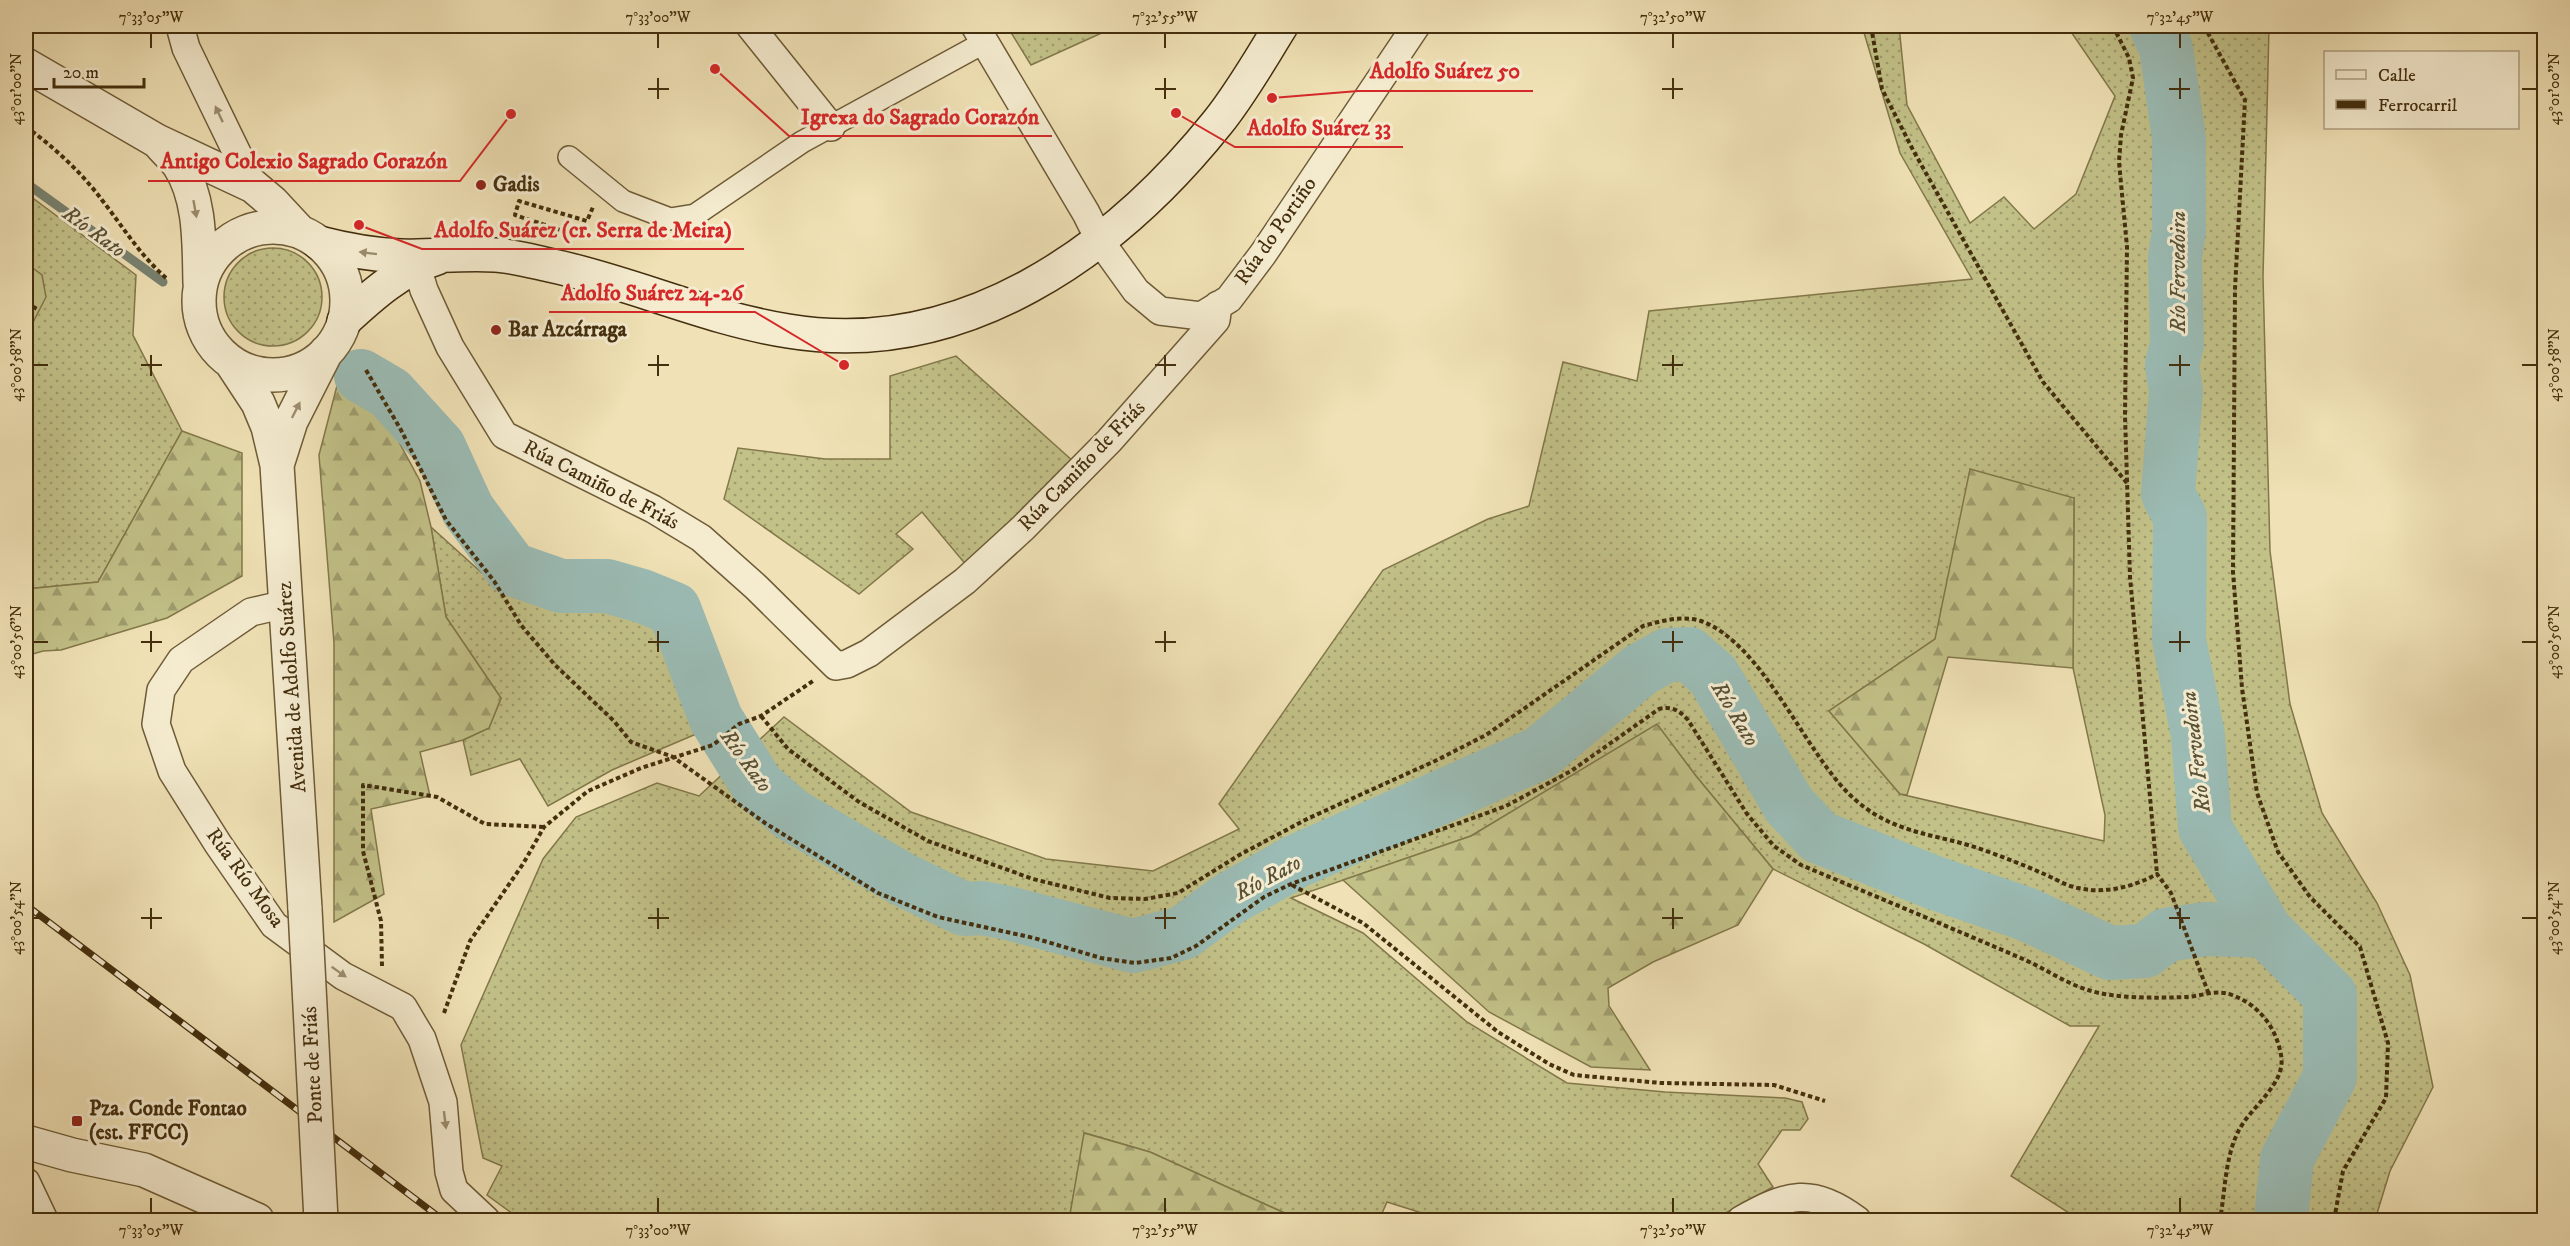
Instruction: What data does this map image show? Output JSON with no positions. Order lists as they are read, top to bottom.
{
  "streets": {
    "street": [
      "Rúa do Portiño",
      "Rúa Camiño de Friás",
      "Avenida de Adolfo Suárez",
      "Rúa Río Mosa",
      "Ponte de Friás"
    ]
  },
  "crossings": [
    ["Rúa do Portiño", "Rúa Camiño de Friás"],
    ["Avenida de Adolfo Suárez", "Rúa Río Mosa"],
    ["Avenida de Adolfo Suárez", "Ponte de Friás"]
  ],
  "water": ["Río Rato", "Río Fervedoira"],
  "places": {
    "other": [
      "Igrexa do Sagrado Corazón",
      "Adolfo Suárez 50",
      "Adolfo Suárez 33",
      "Antigo Colexio Sagrado Corazón",
      "Gadis",
      "Adolfo Suárez (cr. Serra de Meira)",
      "Bar Azcárraga",
      "Adolfo Suárez 24-26"
    ],
    "transit": ["Pza. Conde Fontao (est. FFCC)"]
  },
  "legend": ["Calle", "Ferrocarril"],
  "scale_bar": "20 m",
  "coordinates": [
    "7°33'05\"W",
    "7°33'00\"W",
    "7°32'55\"W",
    "7°32'50\"W",
    "7°32'45\"W",
    "43°01'00\"N",
    "43°00'58\"N",
    "43°00'56\"N",
    "43°00'54\"N"
  ]
}
